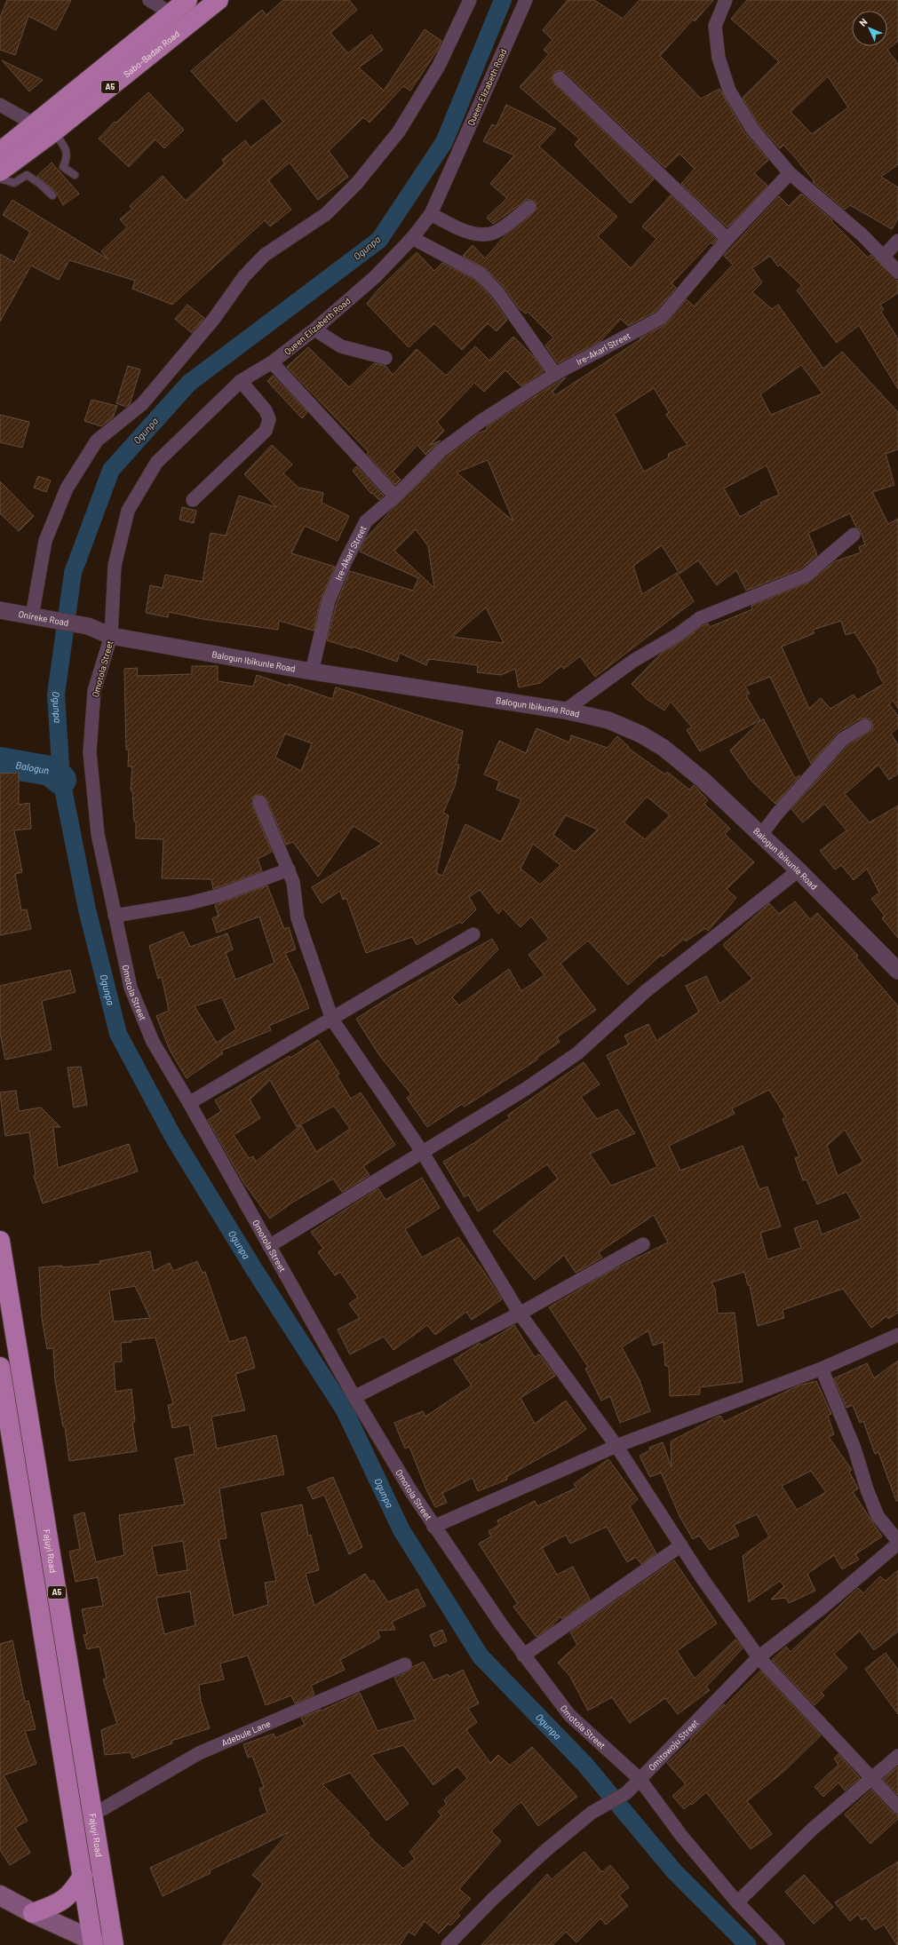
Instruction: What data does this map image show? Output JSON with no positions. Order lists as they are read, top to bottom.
{
  "streets": {
    "highway": ["Sabo-Badan Road", "A5", "Fajuyi Road"],
    "street": [
      "Queen Elizabeth Road",
      "Ire-Akari Street",
      "Onireke Road",
      "Balogun Ibikunle Road",
      "Omotola Street",
      "Adebule Lane",
      "Omitowoju Street"
    ]
  },
  "crossings": [
    ["Queen Elizabeth Road", "Balogun Ibikunle Road"],
    ["Queen Elizabeth Road", "Omotola Street"],
    ["Ire-Akari Street", "Balogun Ibikunle Road"],
    ["Onireke Road", "Balogun Ibikunle Road"],
    ["Balogun Ibikunle Road", "Omotola Street"],
    ["Omotola Street", "Omitowoju Street"],
    ["Fajuyi Road", "Adebule Lane"]
  ],
  "water": ["Ogunpa", "Balogun"],
  "north": "top left"
}
